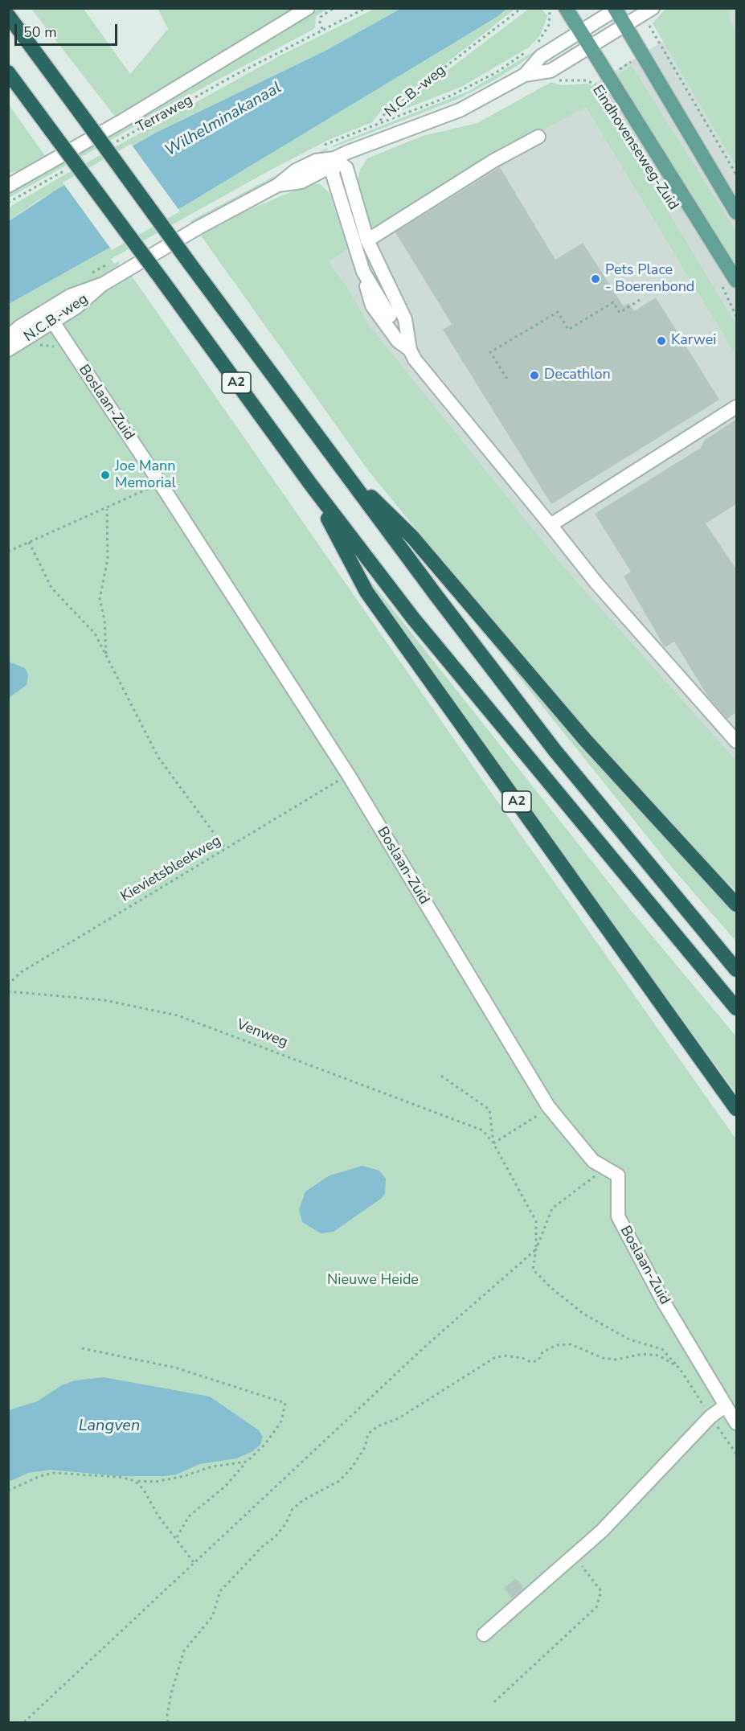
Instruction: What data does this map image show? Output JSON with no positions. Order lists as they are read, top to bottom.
{
  "streets": {
    "highway": ["A2"],
    "main road": ["Eindhovenseweg-Zuid"],
    "street": ["N.C.B.-weg", "Terraweg", "Boslaan-Zuid"],
    "path": ["Kievietsbleekweg", "Venweg"]
  },
  "crossings": [
    ["N.C.B.-weg", "Eindhovenseweg-Zuid"],
    ["N.C.B.-weg", "Boslaan-Zuid"],
    ["Boslaan-Zuid", "Kievietsbleekweg"]
  ],
  "water": ["Wilhelminakanaal", "Langven"],
  "parks": ["Nieuwe Heide"],
  "places": [
    "Pets Place - Boerenbond",
    "Karwei",
    "Decathlon",
    "Joe Mann Memorial"
  ],
  "scale_bar": "50 m"
}
